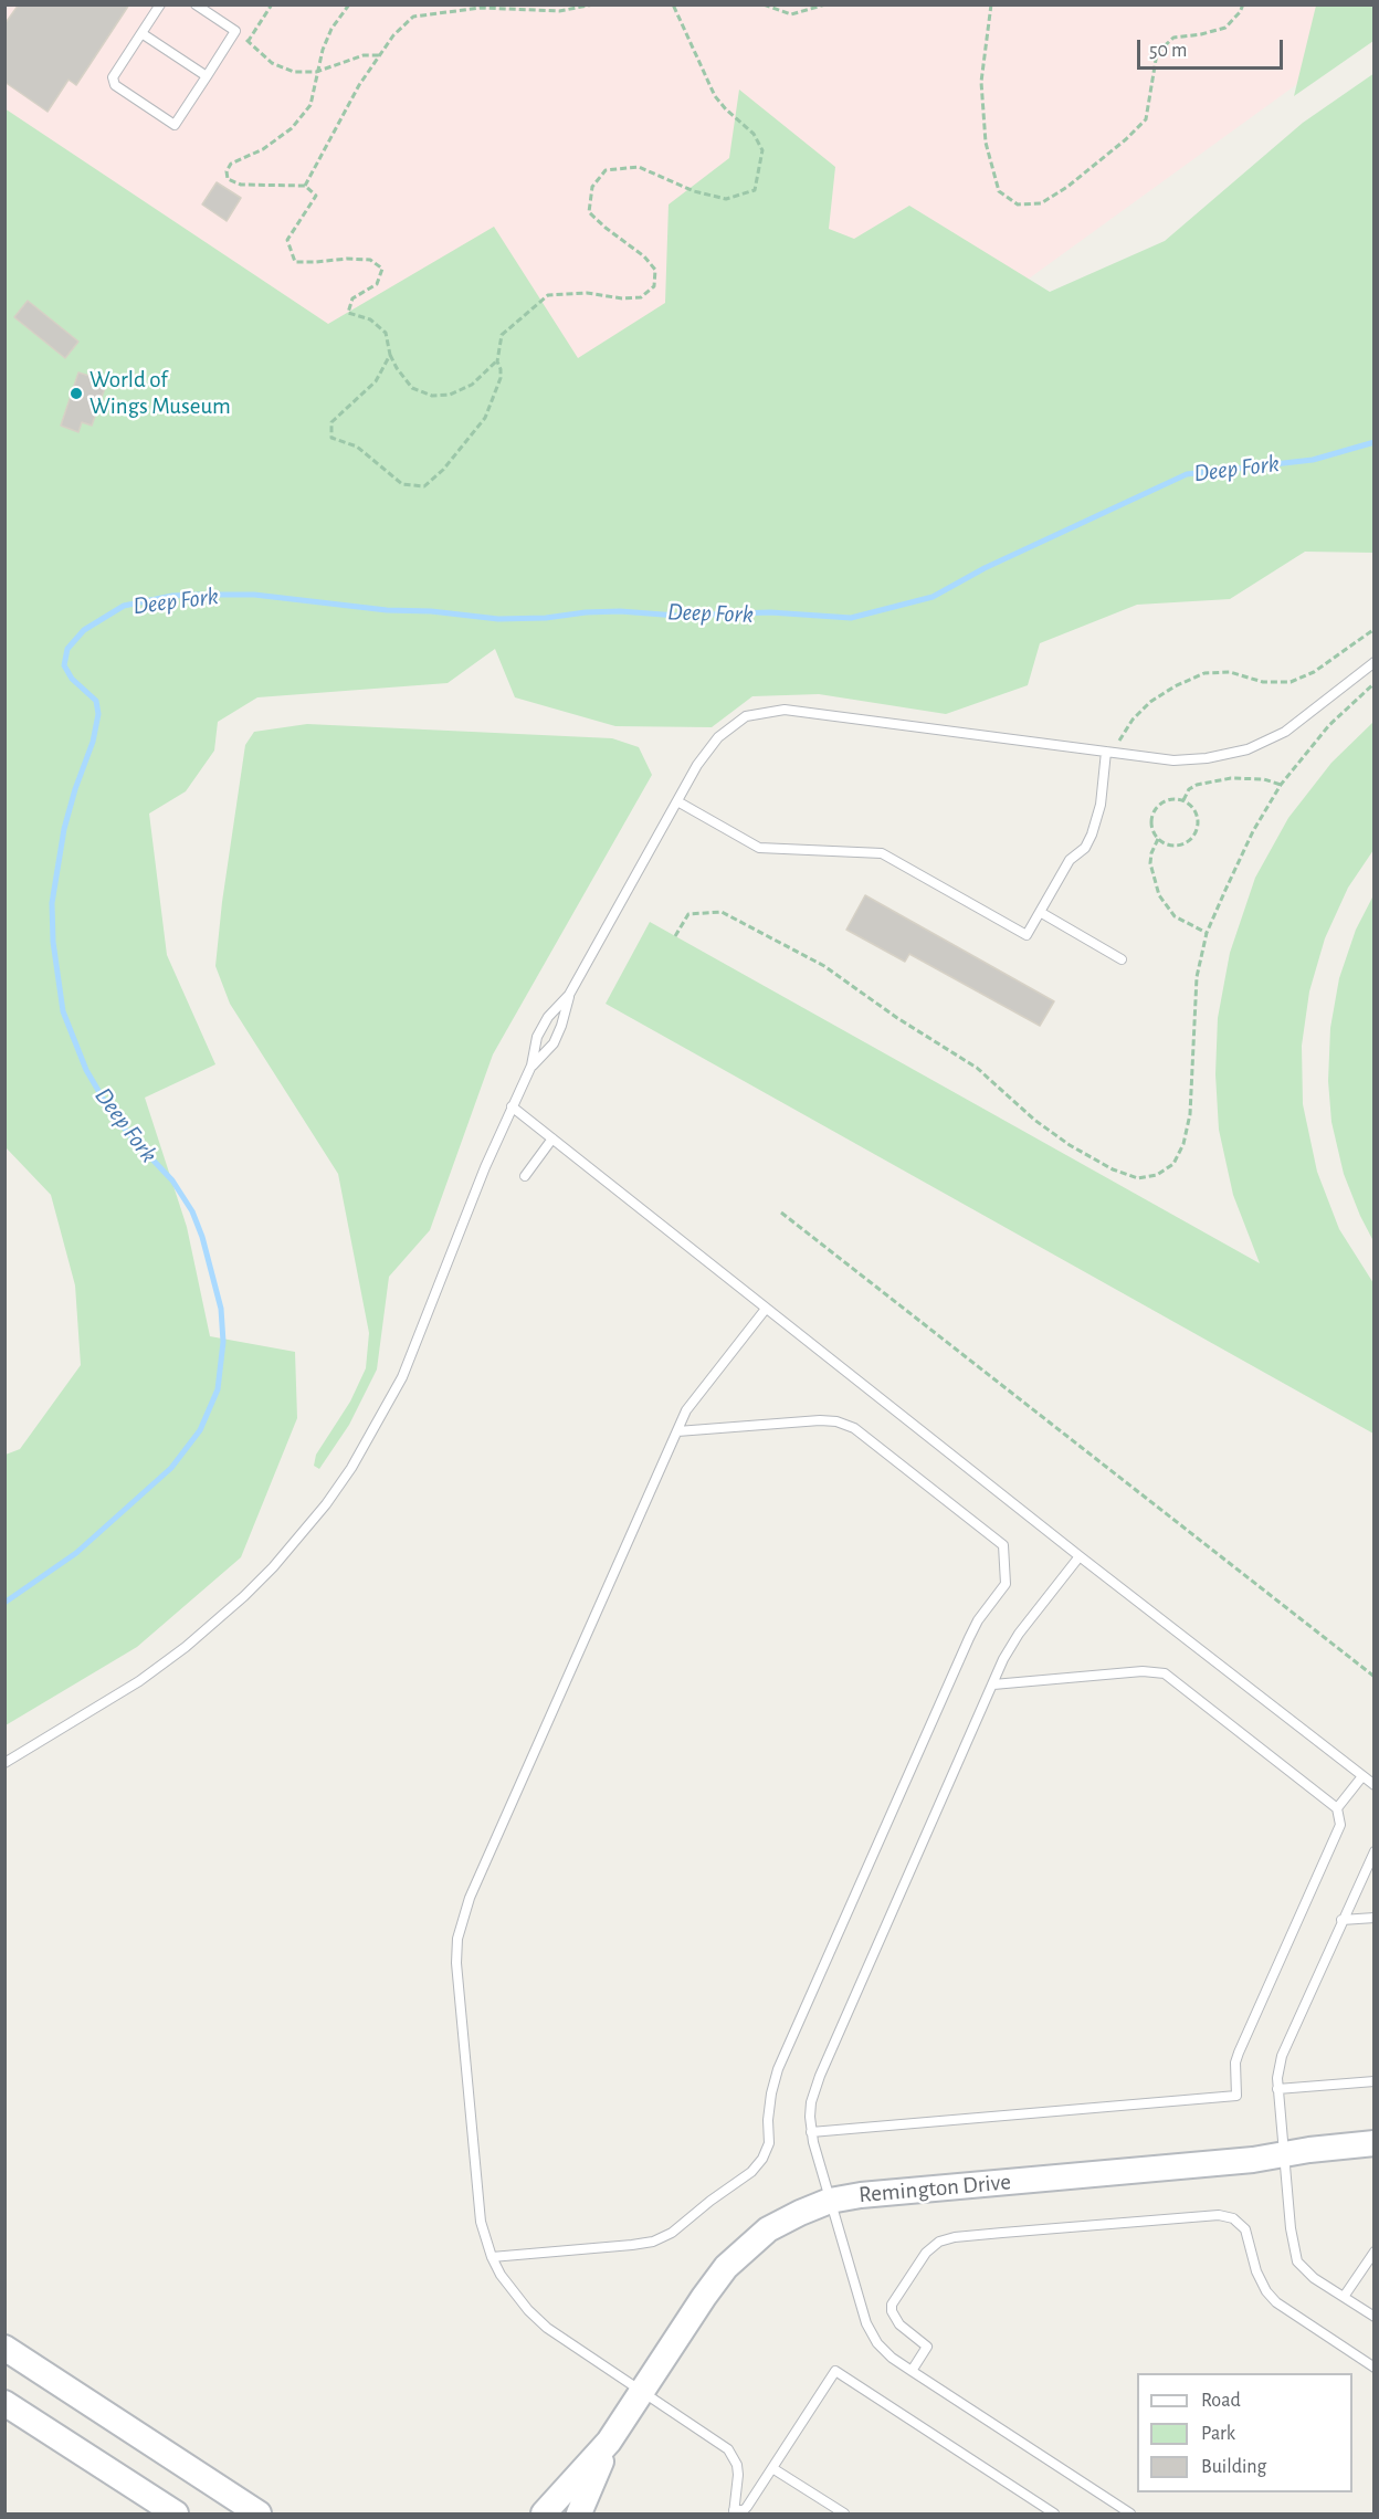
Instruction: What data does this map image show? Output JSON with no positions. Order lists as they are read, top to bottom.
{
  "streets": {
    "street": ["Remington Drive"]
  },
  "water": ["Deep Fork"],
  "places": ["World of Wings Museum"],
  "legend": ["Road", "Park", "Building"],
  "scale_bar": "50 m"
}
